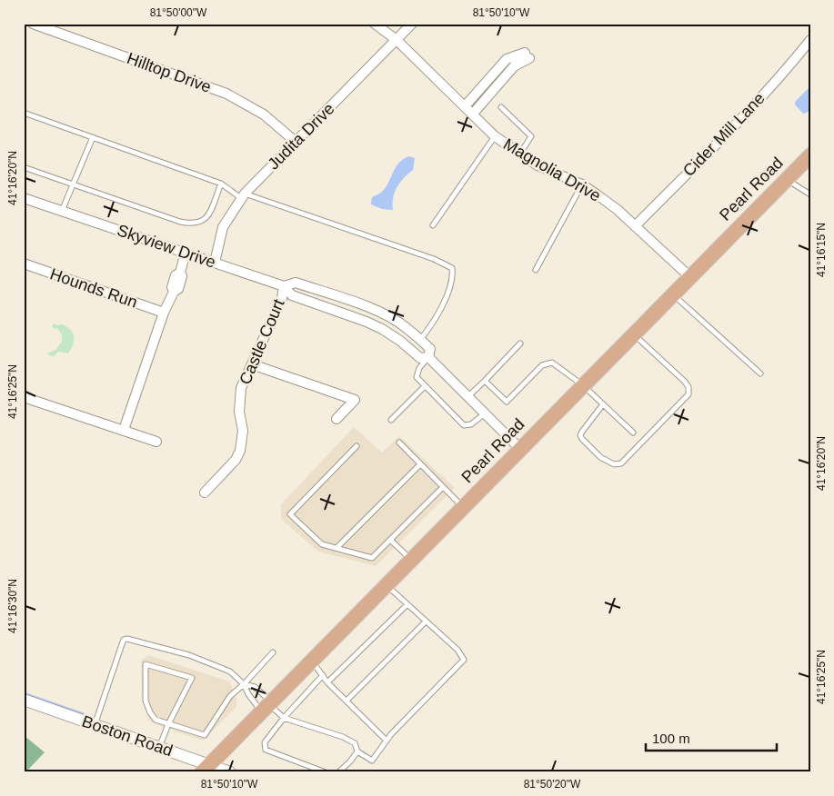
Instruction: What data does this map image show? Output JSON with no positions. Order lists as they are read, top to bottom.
{
  "streets": {
    "main road": ["Pearl Road"],
    "street": [
      "Hilltop Drive",
      "Cider Mill Lane",
      "Judita Drive",
      "Magnolia Drive",
      "Skyview Drive",
      "Hounds Run",
      "Castle Court",
      "Boston Road"
    ]
  },
  "crossings": [
    ["Hilltop Drive", "Judita Drive"],
    ["Cider Mill Lane", "Magnolia Drive"],
    ["Judita Drive", "Magnolia Drive"],
    ["Judita Drive", "Skyview Drive"],
    ["Magnolia Drive", "Pearl Road"],
    ["Pearl Road", "Skyview Drive"],
    ["Pearl Road", "Boston Road"],
    ["Skyview Drive", "Castle Court"]
  ],
  "scale_bar": "100 m",
  "coordinates": [
    "81°50'00\"W",
    "81°50'10\"W",
    "41°16'20\"N",
    "41°16'15\"N",
    "41°16'25\"N",
    "41°16'30\"N",
    "81°50'20\"W"
  ]
}
